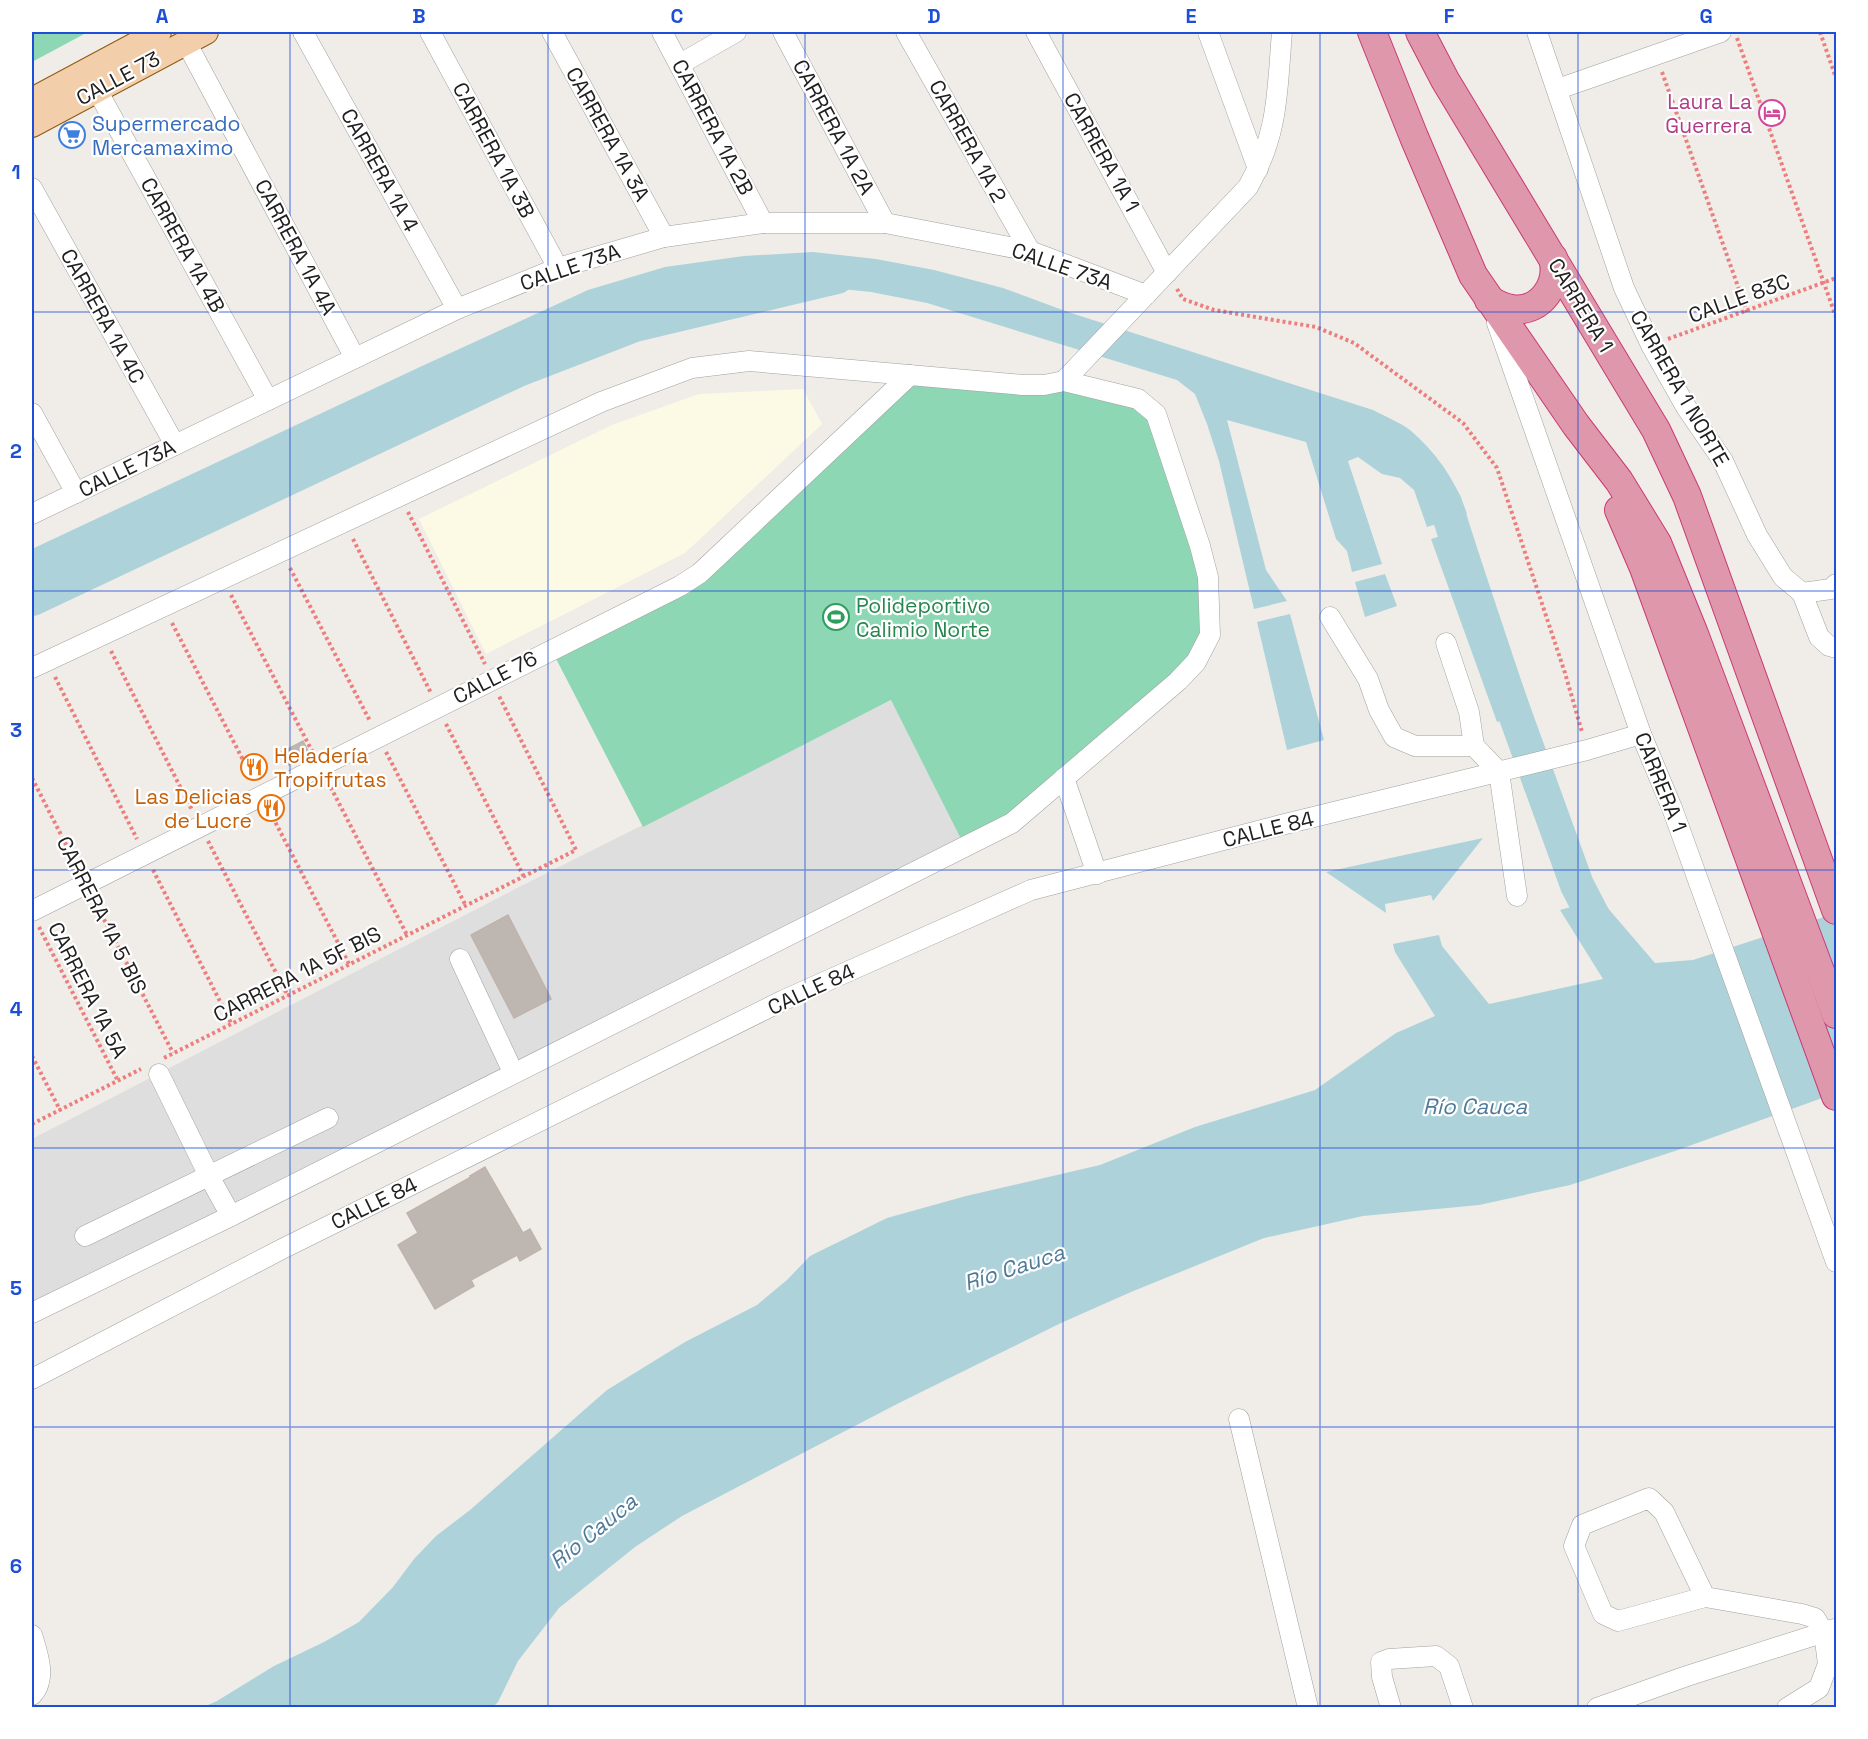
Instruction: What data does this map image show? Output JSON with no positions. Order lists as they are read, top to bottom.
{
  "streets": {
    "highway": ["CARRERA 1"],
    "main road": ["CALLE 73"],
    "street": [
      "CARRERA 1A 2B",
      "CARRERA 1A 2A",
      "CARRERA 1A 3A",
      "CARRERA 1A 2",
      "CARRERA 1A 3B",
      "CARRERA 1A 1",
      "CARRERA 1A 4",
      "CARRERA 1A 4B",
      "CARRERA 1A 4A",
      "CALLE 73A",
      "CARRERA 1A 4C",
      "CARRERA 1 NORTE",
      "CALLE 76",
      "CALLE 84"
    ],
    "path": [
      "CALLE 83C",
      "CARRERA 1A 5 BIS",
      "CARRERA 1A 5F BIS",
      "CARRERA 1A 5A"
    ]
  },
  "crossings": [
    ["CALLE 73", "CARRERA 1A 4B"],
    ["CALLE 73", "CARRERA 1A 4A"],
    ["CARRERA 1A 2B", "CALLE 73A"],
    ["CARRERA 1A 2A", "CALLE 73A"],
    ["CARRERA 1A 3A", "CALLE 73A"],
    ["CARRERA 1A 2", "CALLE 73A"],
    ["CARRERA 1A 3B", "CALLE 73A"],
    ["CARRERA 1A 1", "CALLE 73A"],
    ["CARRERA 1A 4", "CALLE 73A"],
    ["CARRERA 1A 4B", "CALLE 73A"],
    ["CARRERA 1A 4A", "CALLE 73A"],
    ["CALLE 73A", "CARRERA 1A 4C"],
    ["CALLE 83C", "CARRERA 1 NORTE"],
    ["CARRERA 1", "CALLE 84"],
    ["CALLE 76", "CARRERA 1A 5 BIS"],
    ["CALLE 76", "CARRERA 1A 5F BIS"],
    ["CALLE 76", "CARRERA 1A 5A"],
    ["CARRERA 1A 5 BIS", "CARRERA 1A 5F BIS"],
    ["CARRERA 1A 5F BIS", "CARRERA 1A 5A"]
  ],
  "water": ["Río Cauca"],
  "places": {
    "hotel": ["Laura La Guerrera"],
    "supermarket": ["Supermercado Mercamaximo"],
    "sports": ["Polideportivo Calimio Norte"],
    "restaurant": ["Heladería Tropifrutas", "Las Delicias de Lucre"]
  },
  "grid": {
    "columns": [
      "A",
      "B",
      "C",
      "D",
      "E",
      "F",
      "G"
    ],
    "rows": [
      "1",
      "2",
      "3",
      "4",
      "5",
      "6"
    ]
  }
}
